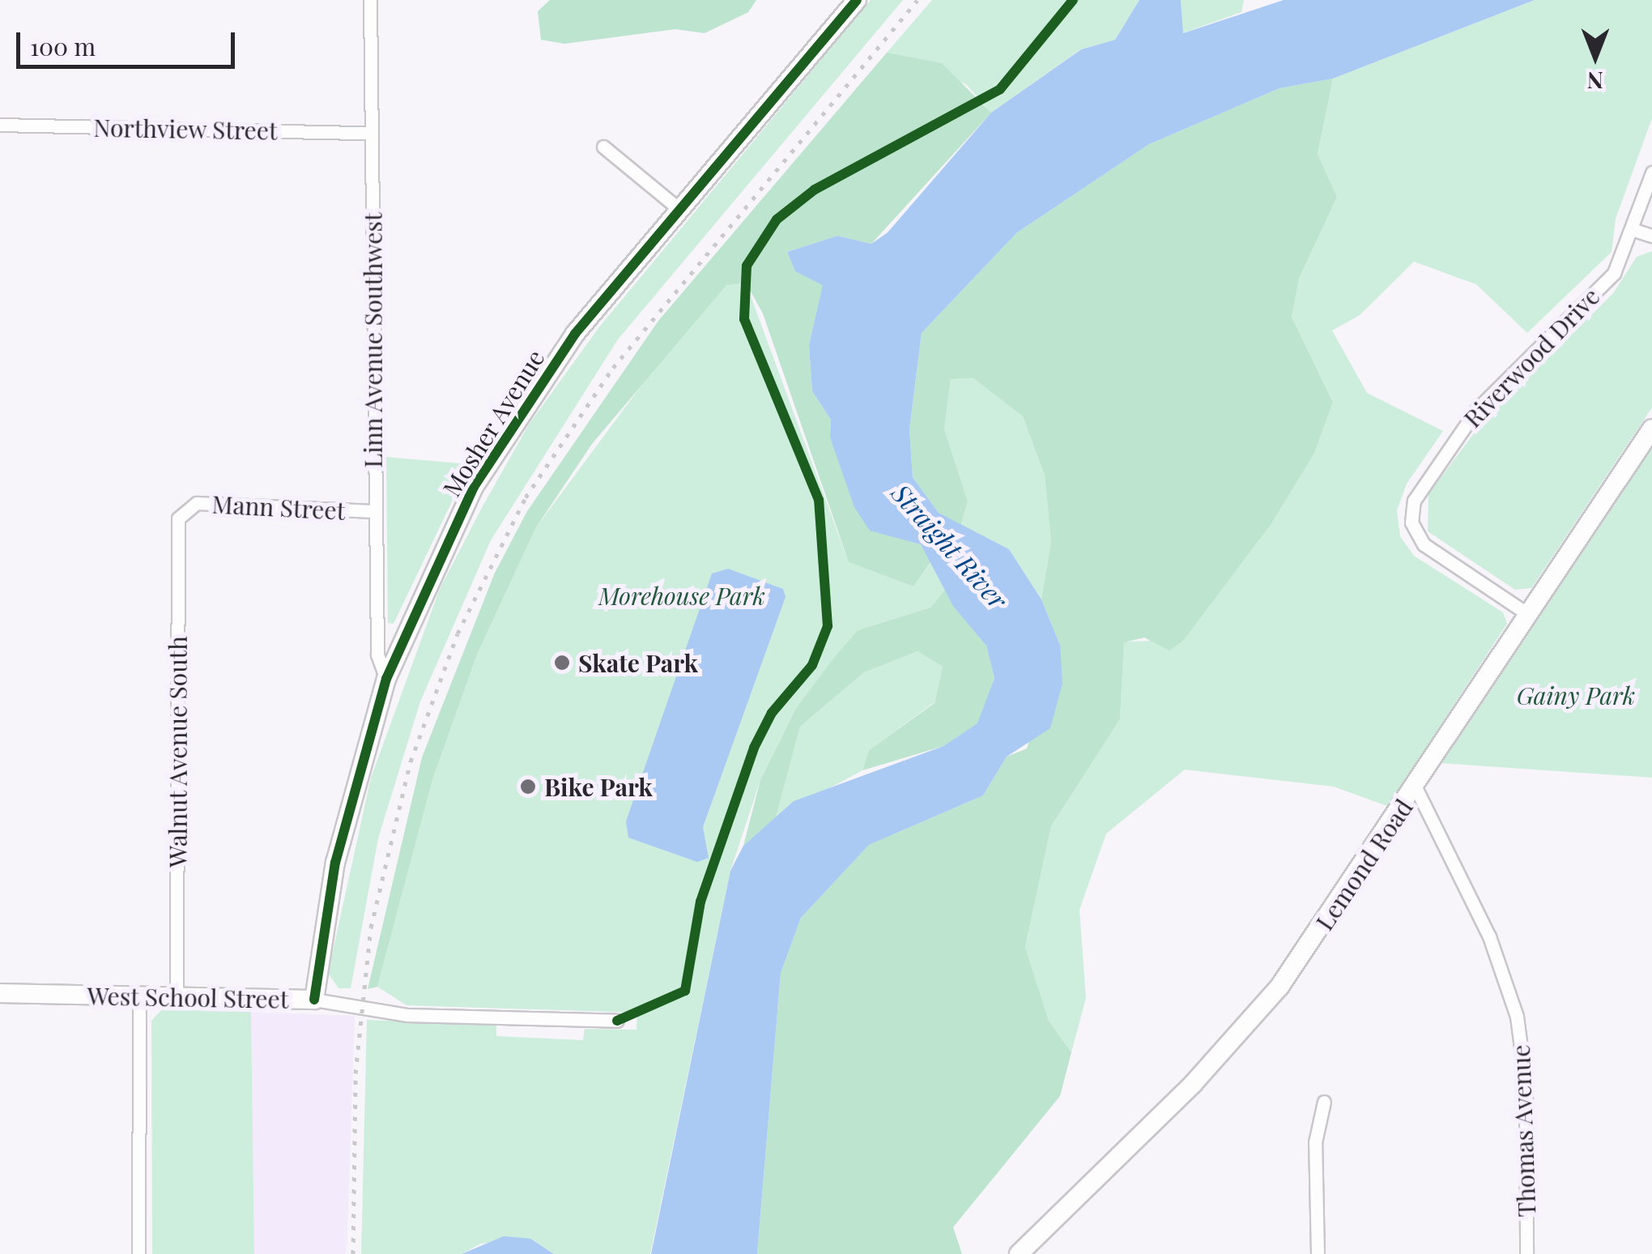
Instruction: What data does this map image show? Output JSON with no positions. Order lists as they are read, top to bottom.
{
  "streets": {
    "street": [
      "Northview Street",
      "Linn Avenue Southwest",
      "Riverwood Drive",
      "Mosher Avenue",
      "Mann Street",
      "Walnut Avenue South",
      "Lemond Road",
      "West School Street",
      "Thomas Avenue"
    ]
  },
  "crossings": [
    ["Northview Street", "Linn Avenue Southwest"],
    ["Linn Avenue Southwest", "Mosher Avenue"],
    ["Linn Avenue Southwest", "Mann Street"],
    ["Riverwood Drive", "Lemond Road"],
    ["Mosher Avenue", "West School Street"],
    ["Mann Street", "Walnut Avenue South"],
    ["Walnut Avenue South", "West School Street"],
    ["Lemond Road", "Thomas Avenue"]
  ],
  "water": ["Straight River"],
  "parks": ["Morehouse Park", "Gainy Park"],
  "places": ["Skate Park", "Bike Park"],
  "scale_bar": "100 m",
  "north": "bottom"
}
